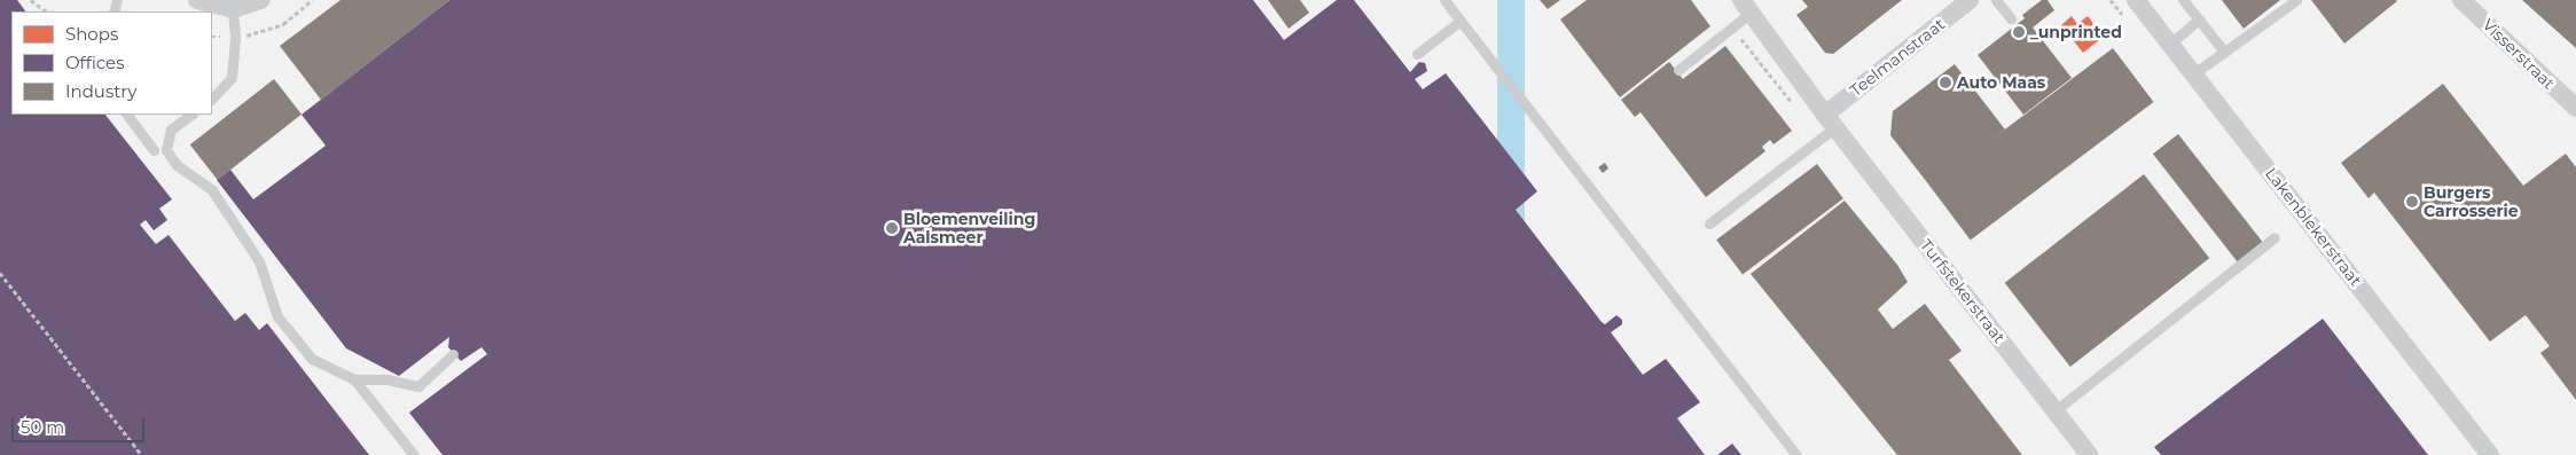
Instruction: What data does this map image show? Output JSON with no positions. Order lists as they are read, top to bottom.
{
  "streets": {
    "street": [
      "Visserstraat",
      "Teelmanstraat",
      "Lakenblekerstraat",
      "Turfstekerstraat"
    ]
  },
  "crossings": [
    ["Teelmanstraat", "Turfstekerstraat"]
  ],
  "places": [
    "_unprinted",
    "Auto Maas",
    "Burgers Carrosserie",
    "Bloemenveiling Aalsmeer"
  ],
  "legend": ["Shops", "Offices", "Industry"],
  "scale_bar": "50 m"
}
